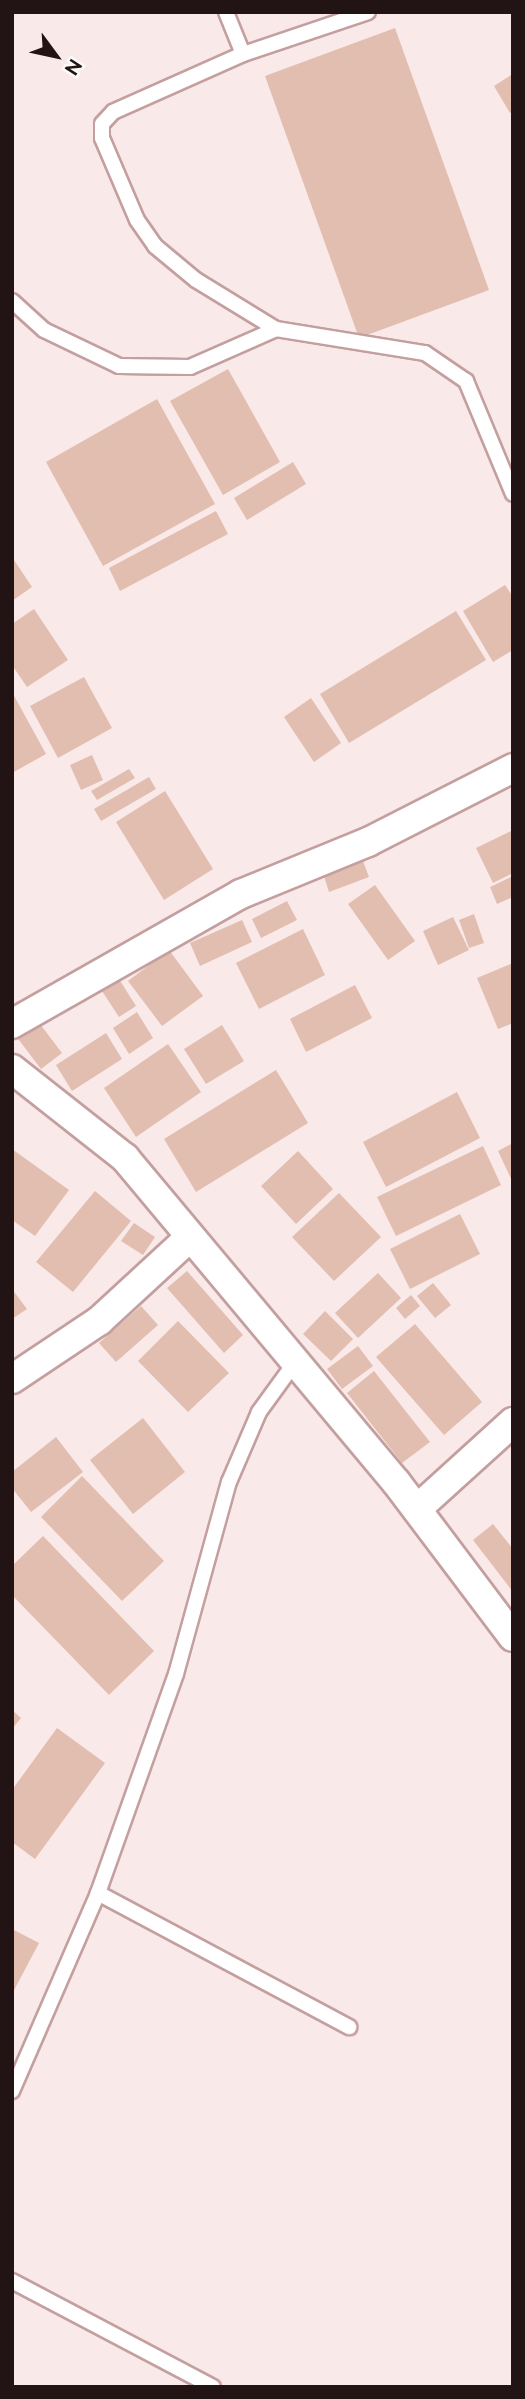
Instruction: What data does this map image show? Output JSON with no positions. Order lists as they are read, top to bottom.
{
  "north": "bottom right"
}
